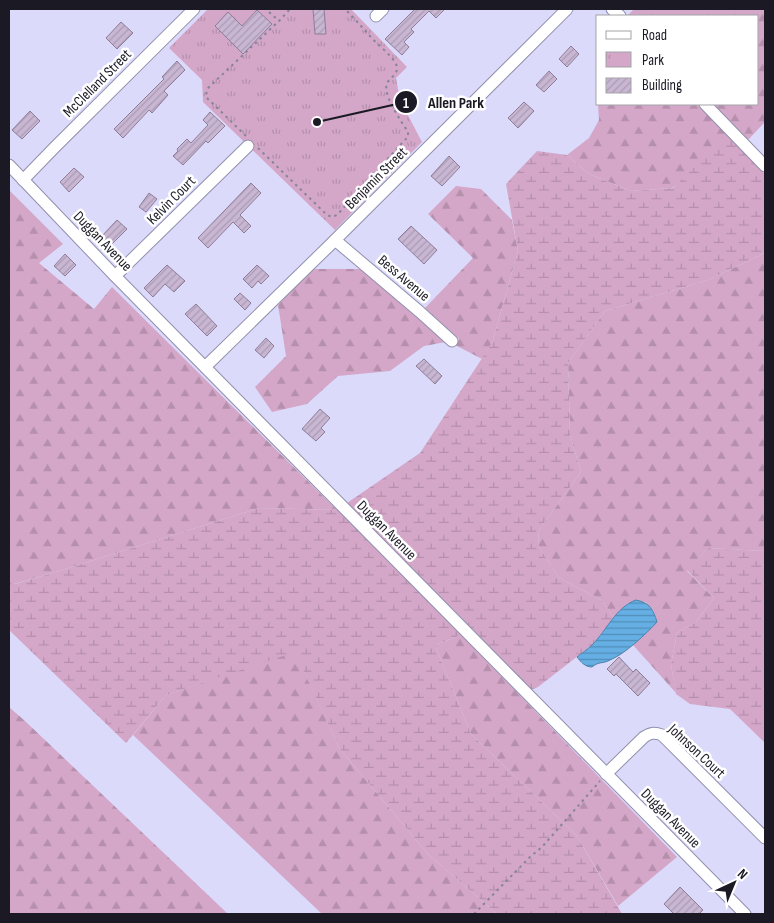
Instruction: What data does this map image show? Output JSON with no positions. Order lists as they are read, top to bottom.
{
  "streets": {
    "street": [
      "McClelland Street",
      "Benjamin Street",
      "Kelvin Court",
      "Duggan Avenue",
      "Bess Avenue",
      "Johnson Court"
    ]
  },
  "crossings": [
    ["McClelland Street", "Duggan Avenue"],
    ["Benjamin Street", "Duggan Avenue"],
    ["Benjamin Street", "Bess Avenue"],
    ["Kelvin Court", "Duggan Avenue"],
    ["Duggan Avenue", "Johnson Court"]
  ],
  "places": ["Allen Park"],
  "legend": ["Road", "Park", "Building"],
  "north": "top right"
}
